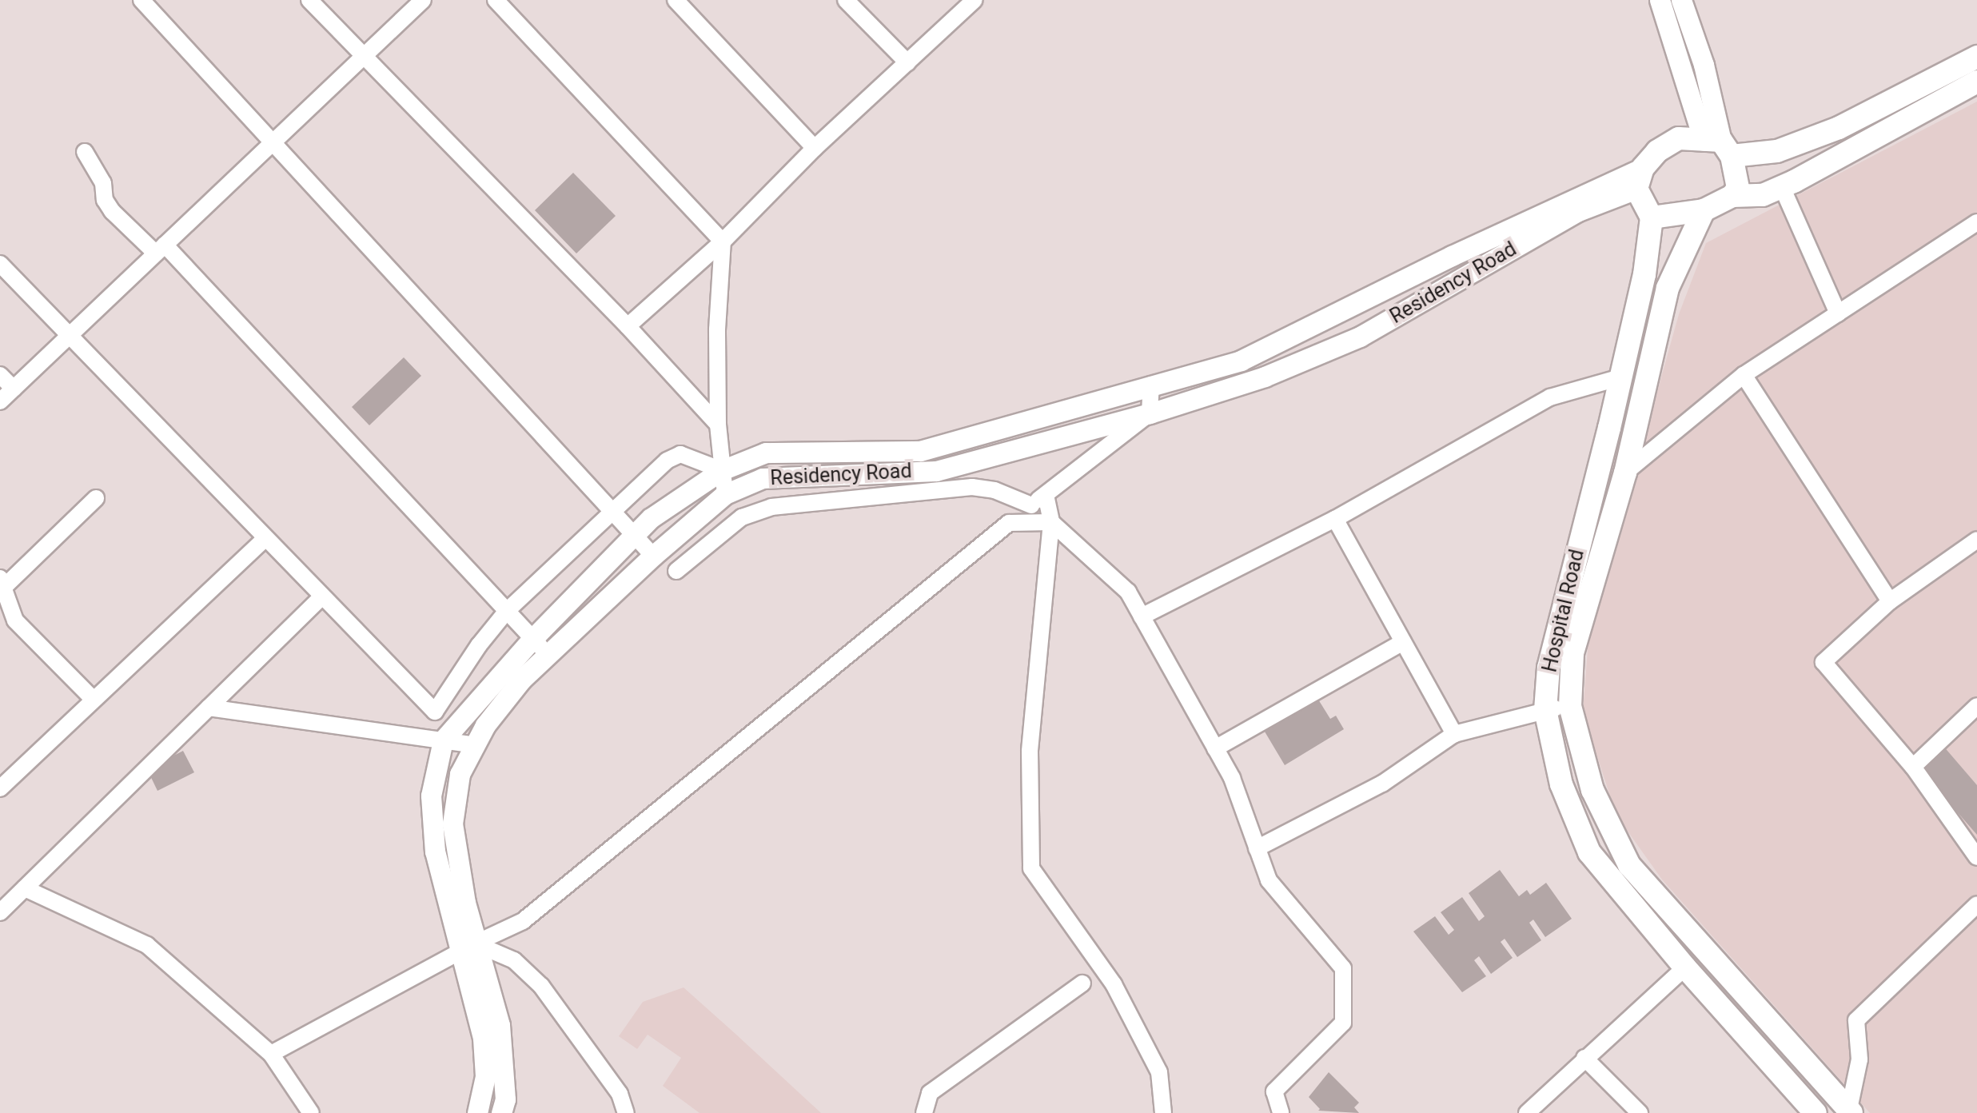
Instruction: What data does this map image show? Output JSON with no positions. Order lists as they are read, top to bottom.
{
  "streets": {
    "highway": ["Hospital Road"],
    "main road": ["Residency Road"]
  },
  "crossings": [
    ["Residency Road", "Hospital Road"]
  ]
}
